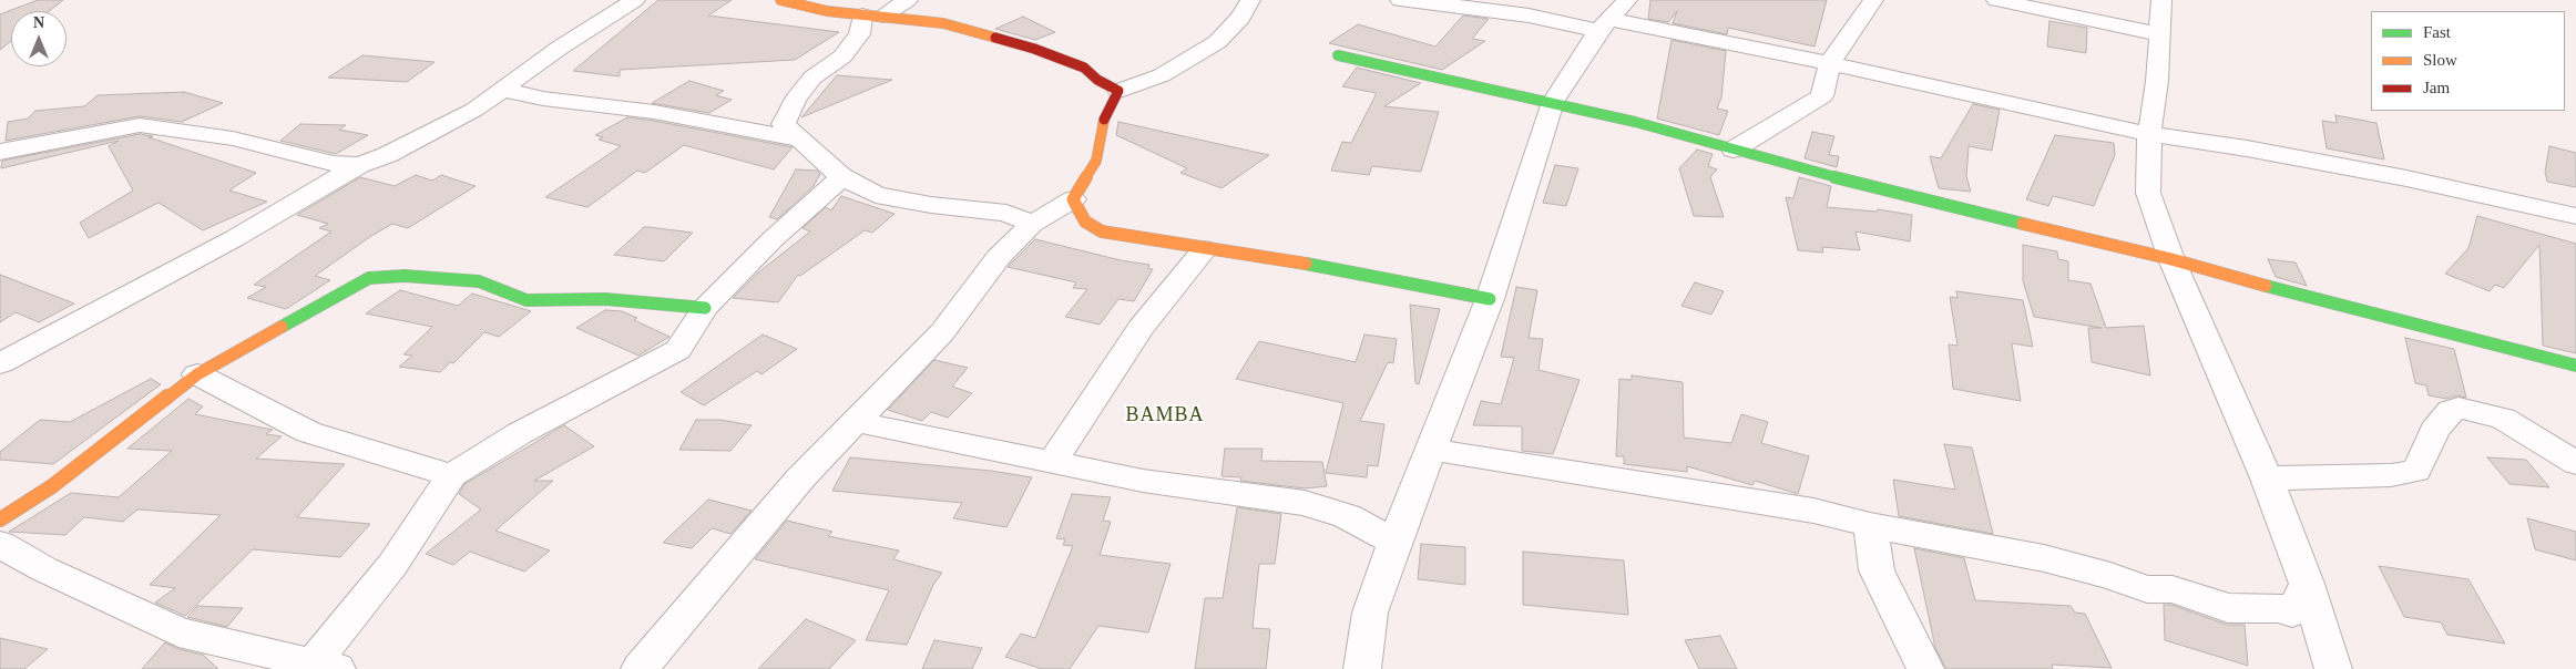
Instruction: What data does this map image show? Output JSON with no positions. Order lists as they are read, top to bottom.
{
  "districts": ["BAMBA"],
  "legend": ["Fast", "Slow", "Jam"],
  "north": "top"
}
